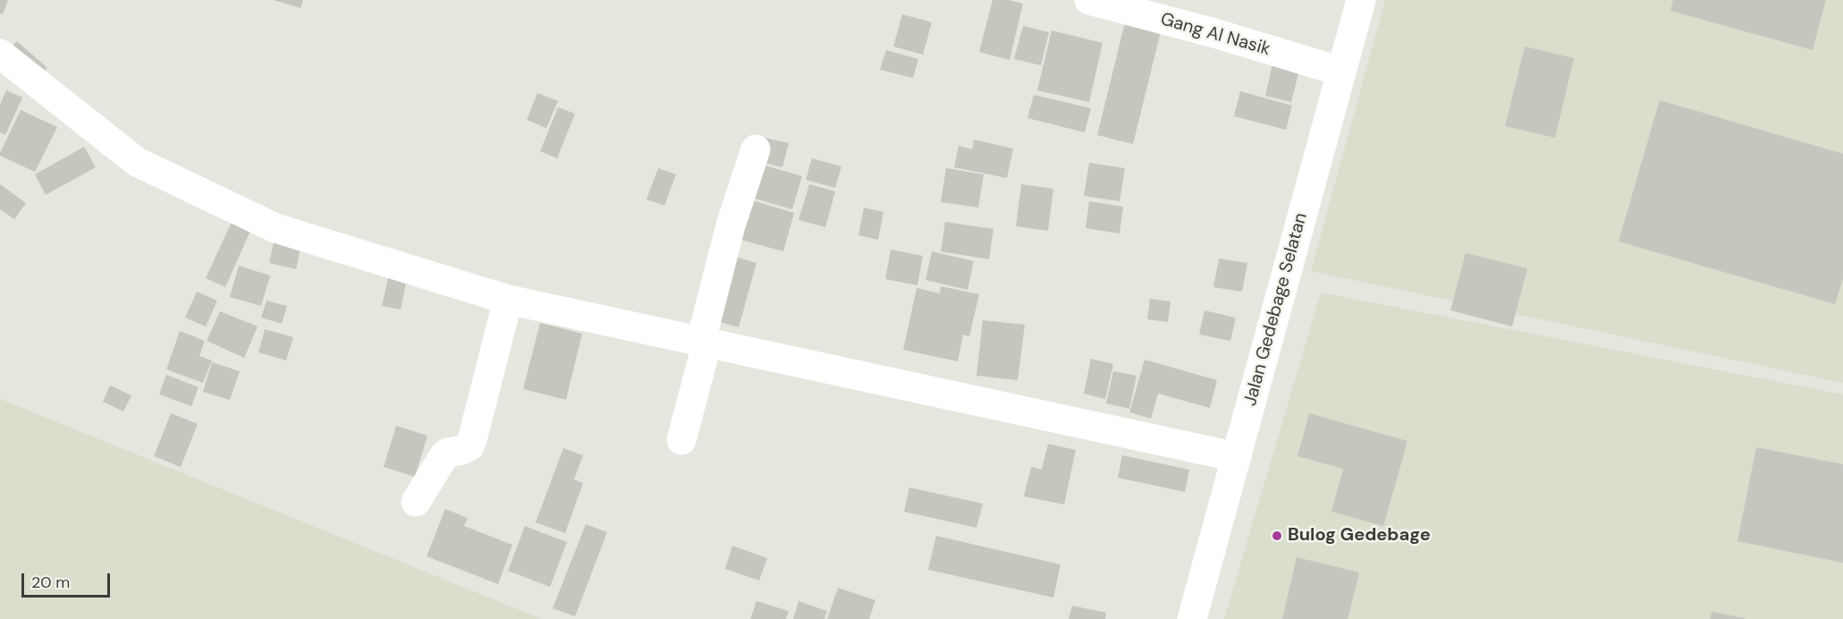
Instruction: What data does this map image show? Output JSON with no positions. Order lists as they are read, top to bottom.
{
  "streets": {
    "street": ["Gang Al Nasik", "Jalan Gedebage Selatan"]
  },
  "crossings": [
    ["Gang Al Nasik", "Jalan Gedebage Selatan"]
  ],
  "places": ["Bulog Gedebage"],
  "scale_bar": "20 m"
}
